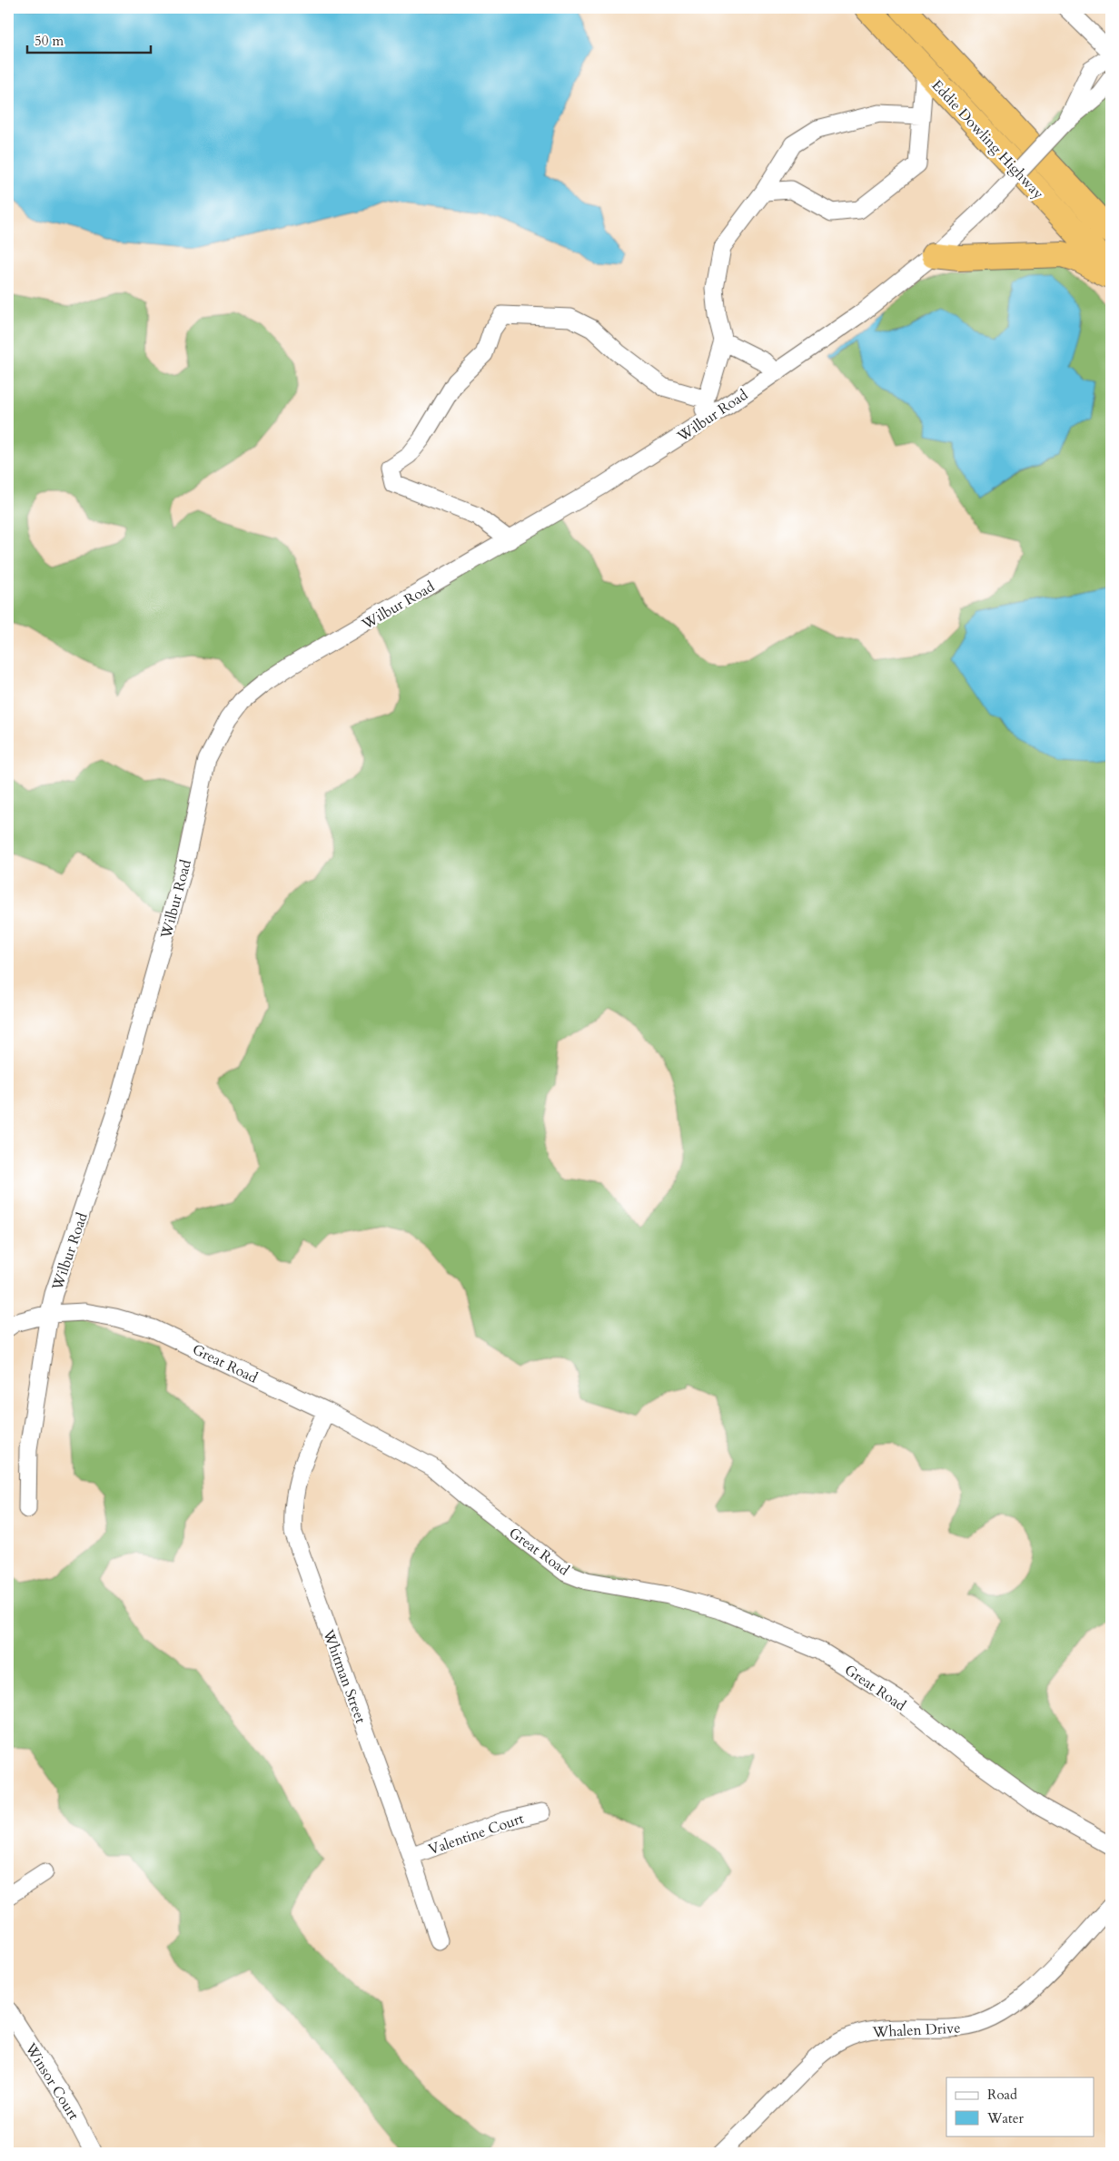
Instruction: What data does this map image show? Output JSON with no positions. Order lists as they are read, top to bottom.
{
  "streets": {
    "highway": ["Eddie Dowling Highway"],
    "street": [
      "Wilbur Road",
      "Great Road",
      "Whitman Street",
      "Valentine Court",
      "Whalen Drive",
      "Winsor Court"
    ]
  },
  "crossings": [
    ["Wilbur Road", "Great Road"],
    ["Great Road", "Whitman Street"],
    ["Whitman Street", "Valentine Court"]
  ],
  "legend": ["Road", "Water"],
  "scale_bar": "50 m"
}
